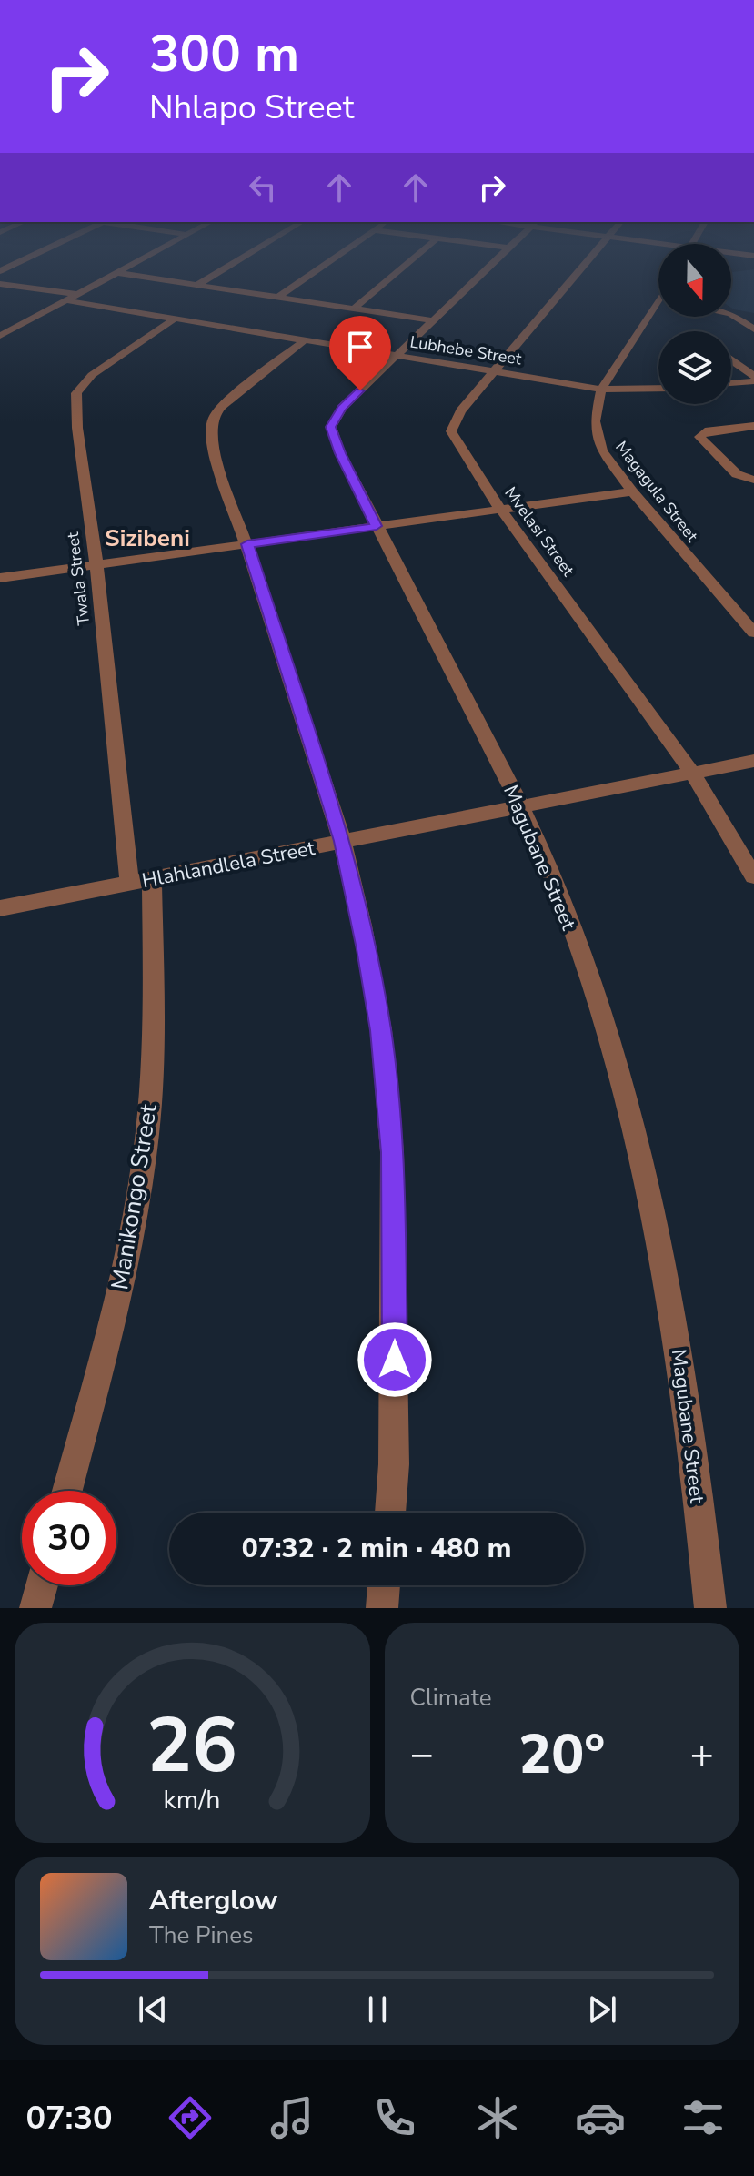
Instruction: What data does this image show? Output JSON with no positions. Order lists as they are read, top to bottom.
{
  "streets": {
    "street": [
      "Lubhebe Street",
      "Magagula Street",
      "Mvelasi Street",
      "Twala Street",
      "Magubane Street",
      "Hlahlandlela Street",
      "Manikongo Street"
    ]
  },
  "crossings": [
    ["Lubhebe Street", "Magagula Street"],
    ["Lubhebe Street", "Mvelasi Street"],
    ["Lubhebe Street", "Twala Street"],
    ["Lubhebe Street", "Magubane Street"],
    ["Mvelasi Street", "Hlahlandlela Street"],
    ["Twala Street", "Hlahlandlela Street"],
    ["Twala Street", "Manikongo Street"],
    ["Magubane Street", "Hlahlandlela Street"],
    ["Hlahlandlela Street", "Manikongo Street"]
  ],
  "districts": ["Sizibeni"],
  "north": "bottom",
  "page": {
    "turn": ["300 m", "Nhlapo Street"],
    "limit": "30",
    "trip": "07:32 · 2 min · 480 m",
    "tile": "Climate",
    "heat": ["−", "20°", "+"],
    "song": ["Afterglow", "The Pines"],
    "tabs": "07:30",
    "gauge": ["26", "km/h"]
  }
}
